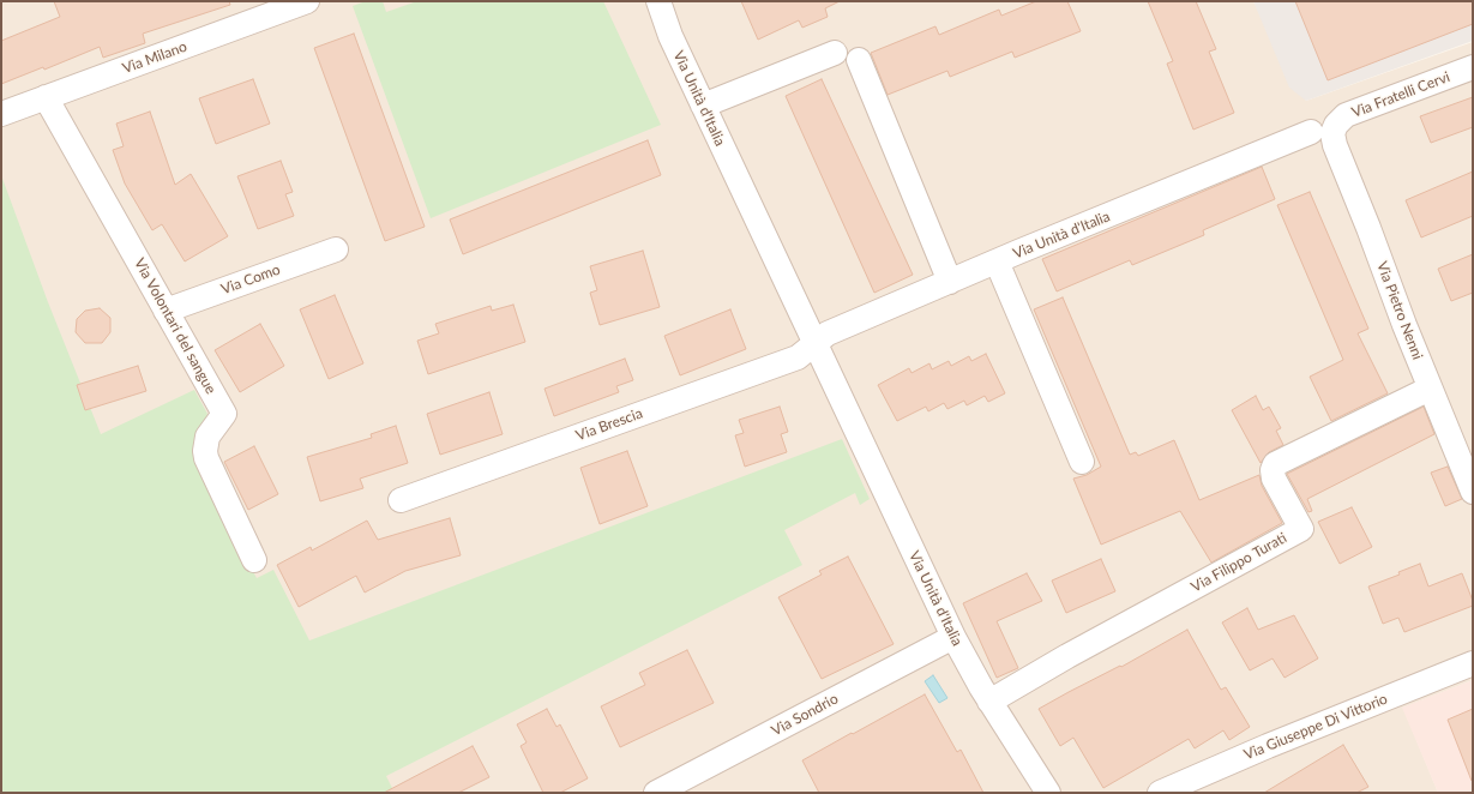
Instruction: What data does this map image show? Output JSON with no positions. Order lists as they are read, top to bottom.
{
  "streets": {
    "street": [
      "Via Milano",
      "Via Fratelli Cervi",
      "Via Unità d'Italia",
      "Via Como",
      "Via Pietro Nenni",
      "Via Volontari del sangue",
      "Via Brescia",
      "Via Filippo Turati",
      "Via Sondrio",
      "Via Giuseppe Di Vittorio"
    ]
  },
  "crossings": [
    ["Via Milano", "Via Volontari del sangue"],
    ["Via Fratelli Cervi", "Via Unità d'Italia"],
    ["Via Fratelli Cervi", "Via Pietro Nenni"],
    ["Via Unità d'Italia", "Via Pietro Nenni"],
    ["Via Unità d'Italia", "Via Brescia"],
    ["Via Unità d'Italia", "Via Filippo Turati"],
    ["Via Unità d'Italia", "Via Sondrio"],
    ["Via Como", "Via Volontari del sangue"],
    ["Via Pietro Nenni", "Via Filippo Turati"]
  ]
}
